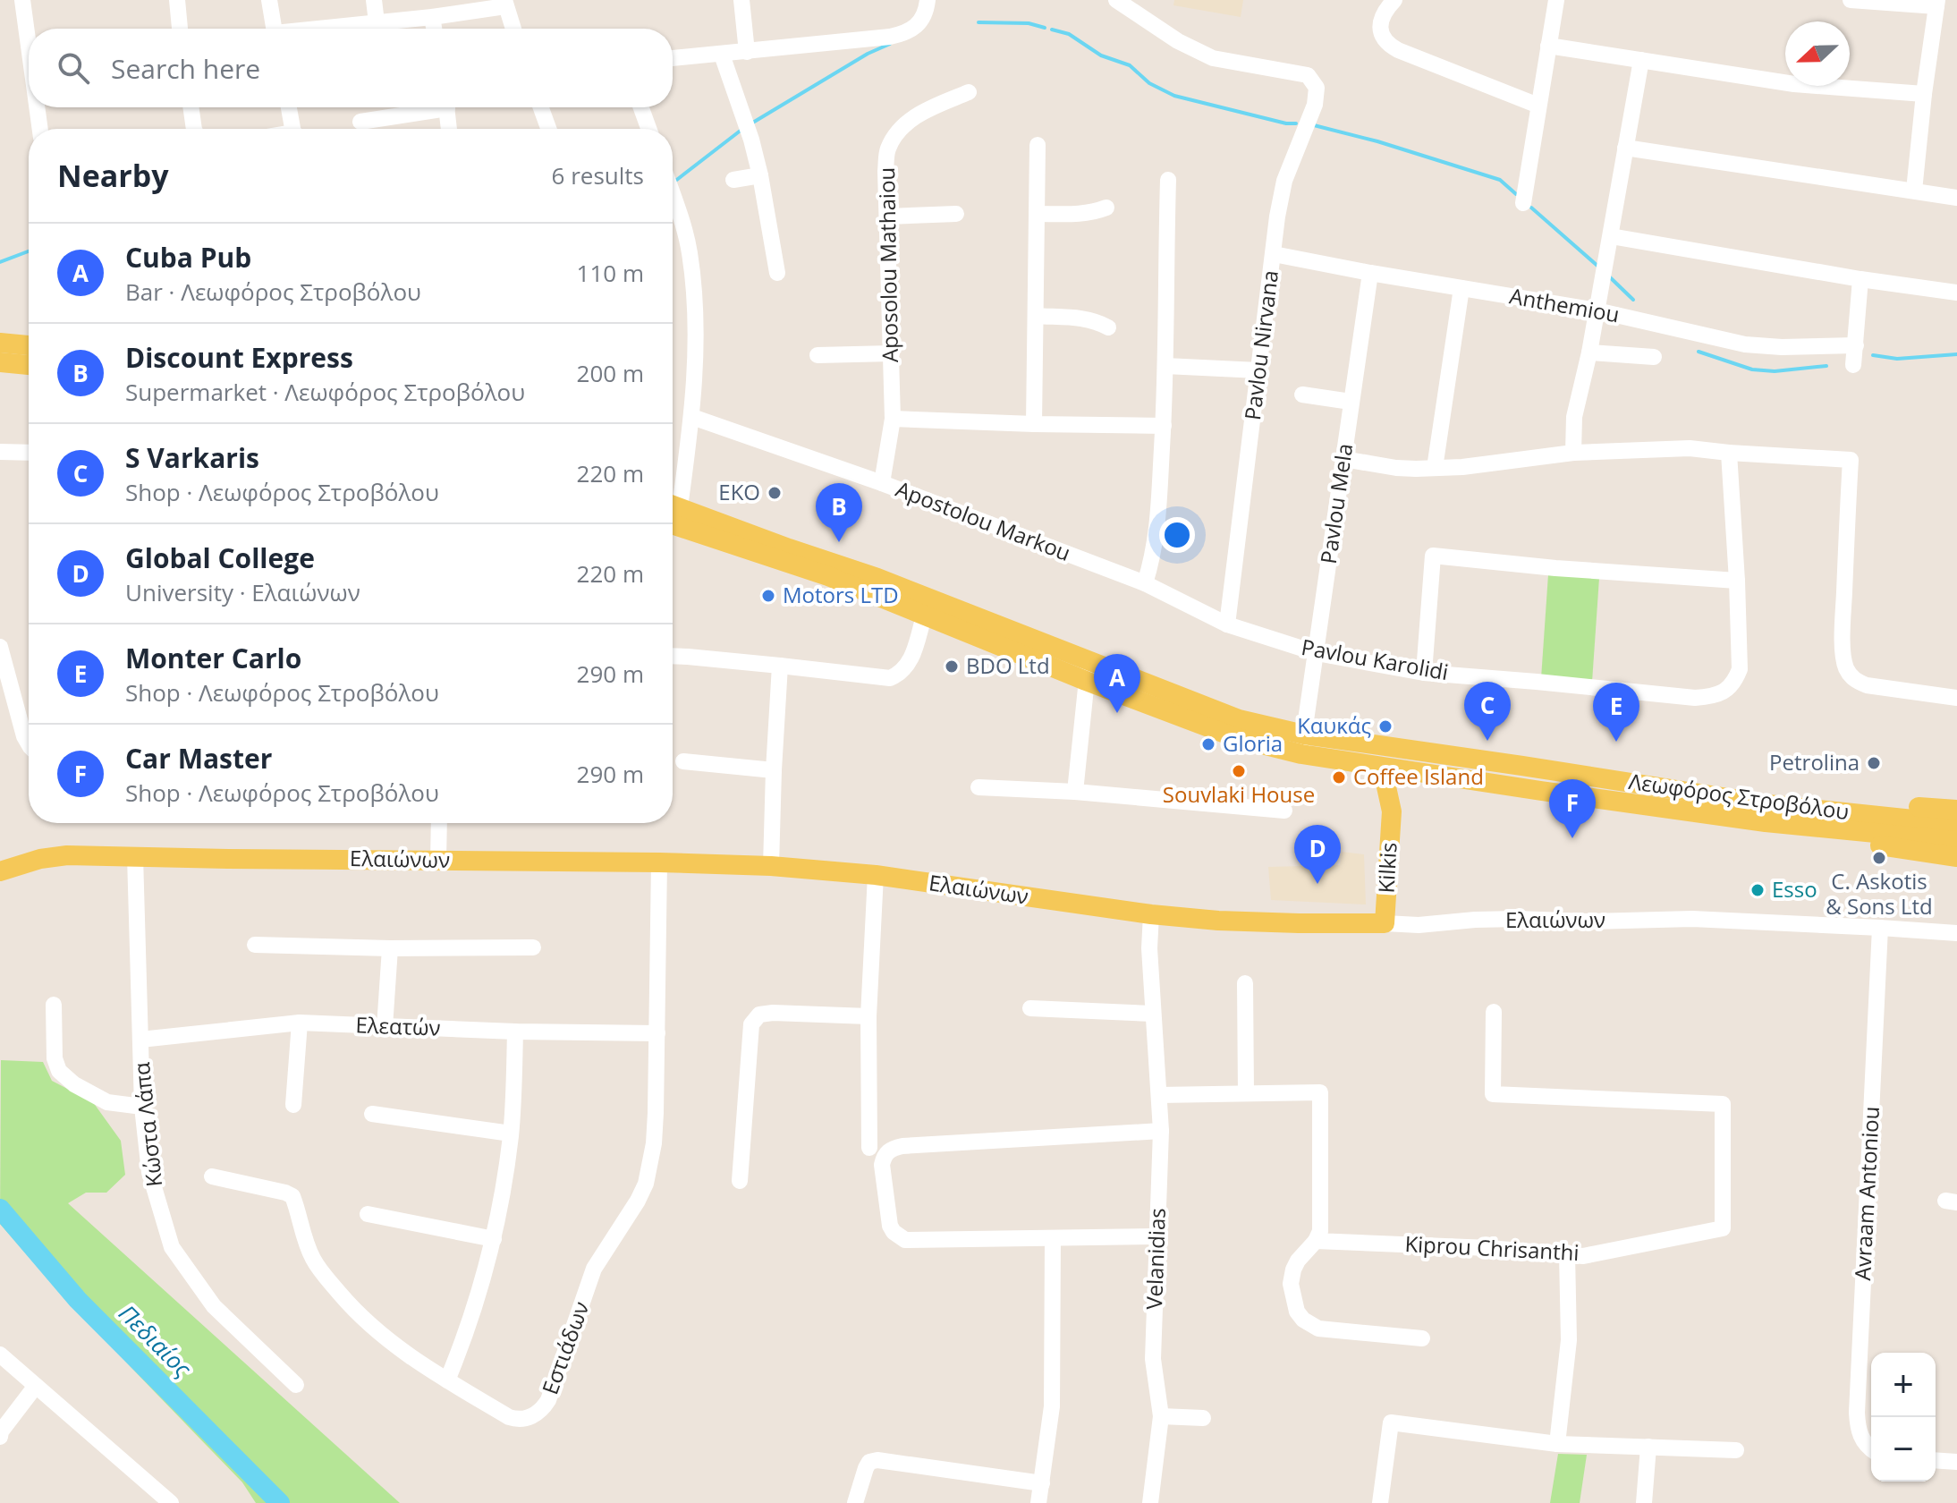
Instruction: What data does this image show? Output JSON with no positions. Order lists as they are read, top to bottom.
{
  "streets": {
    "main road": ["Λεωφόρος Στροβόλου", "Ελαιώνων", "Kilkis"],
    "street": [
      "Aposolou Mathaiou",
      "Anthemiou",
      "Pavlou Nirvana",
      "Pavlou Mela",
      "Apostolou Markou",
      "Pavlou Karolidi",
      "Ελεατών",
      "Κώστα Λάπα",
      "Avraam Antoniou",
      "Kiprou Chrisanthi",
      "Velanidias",
      "Εστιάδων"
    ]
  },
  "crossings": [
    ["Aposolou Mathaiou", "Apostolou Markou"],
    ["Anthemiou", "Pavlou Nirvana"],
    ["Anthemiou", "Pavlou Mela"],
    ["Pavlou Nirvana", "Apostolou Markou"],
    ["Pavlou Nirvana", "Pavlou Karolidi"],
    ["Pavlou Mela", "Pavlou Karolidi"],
    ["Pavlou Mela", "Λεωφόρος Στροβόλου"],
    ["Apostolou Markou", "Pavlou Karolidi"],
    ["Λεωφόρος Στροβόλου", "Kilkis"],
    ["Ελαιώνων", "Kilkis"],
    ["Ελαιώνων", "Κώστα Λάπα"],
    ["Ελαιώνων", "Avraam Antoniou"],
    ["Ελαιώνων", "Velanidias"],
    ["Ελαιώνων", "Εστιάδων"],
    ["Ελεατών", "Κώστα Λάπα"],
    ["Ελεατών", "Εστιάδων"]
  ],
  "water": ["Πεδιαίος"],
  "places": [
    "EKO",
    "Motors LTD",
    "BDO Ltd",
    "Καυκάς",
    "Gloria",
    "Petrolina",
    "Souvlaki House",
    "Coffee Island",
    "C. Askotis & Sons Ltd",
    "Esso"
  ],
  "north": "left",
  "page": {
    "search": "Search here",
    "heading": ["Nearby", "6 results"],
    "list": [
      {
        "mark": "A",
        "name": "Cuba Pub",
        "note": "Bar · Λεωφόρος Στροβόλου",
        "value": "110 m"
      },
      {
        "mark": "B",
        "name": "Discount Express",
        "note": "Supermarket · Λεωφόρος Στροβόλου",
        "value": "200 m"
      },
      {
        "mark": "C",
        "name": "S Varkaris",
        "note": "Shop · Λεωφόρος Στροβόλου",
        "value": "220 m"
      },
      {
        "mark": "D",
        "name": "Global College",
        "note": "University · Ελαιώνων",
        "value": "220 m"
      },
      {
        "mark": "E",
        "name": "Monter Carlo",
        "note": "Shop · Λεωφόρος Στροβόλου",
        "value": "290 m"
      },
      {
        "mark": "F",
        "name": "Car Master",
        "note": "Shop · Λεωφόρος Στροβόλου",
        "value": "290 m"
      }
    ],
    "pins": [
      "B",
      "A",
      "C",
      "E",
      "F",
      "D"
    ],
    "map_buttons": ["+", "−"]
  }
}
